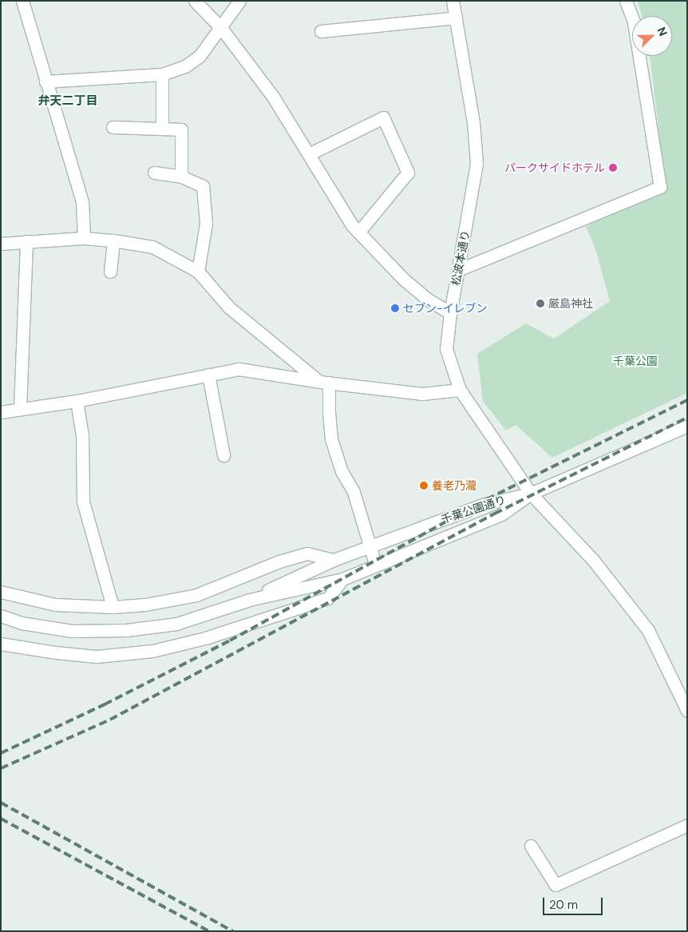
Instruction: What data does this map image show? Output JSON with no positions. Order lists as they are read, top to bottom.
{
  "streets": {
    "street": ["松波本通り", "千葉公園通り"]
  },
  "crossings": [
    ["松波本通り", "千葉公園通り"]
  ],
  "districts": ["弁天二丁目"],
  "parks": ["千葉公園"],
  "places": [
    "パークサイドホテル",
    "厳島神社",
    "セブン-イレブン",
    "養老乃瀧"
  ],
  "scale_bar": "20 m",
  "north": "top right"
}
